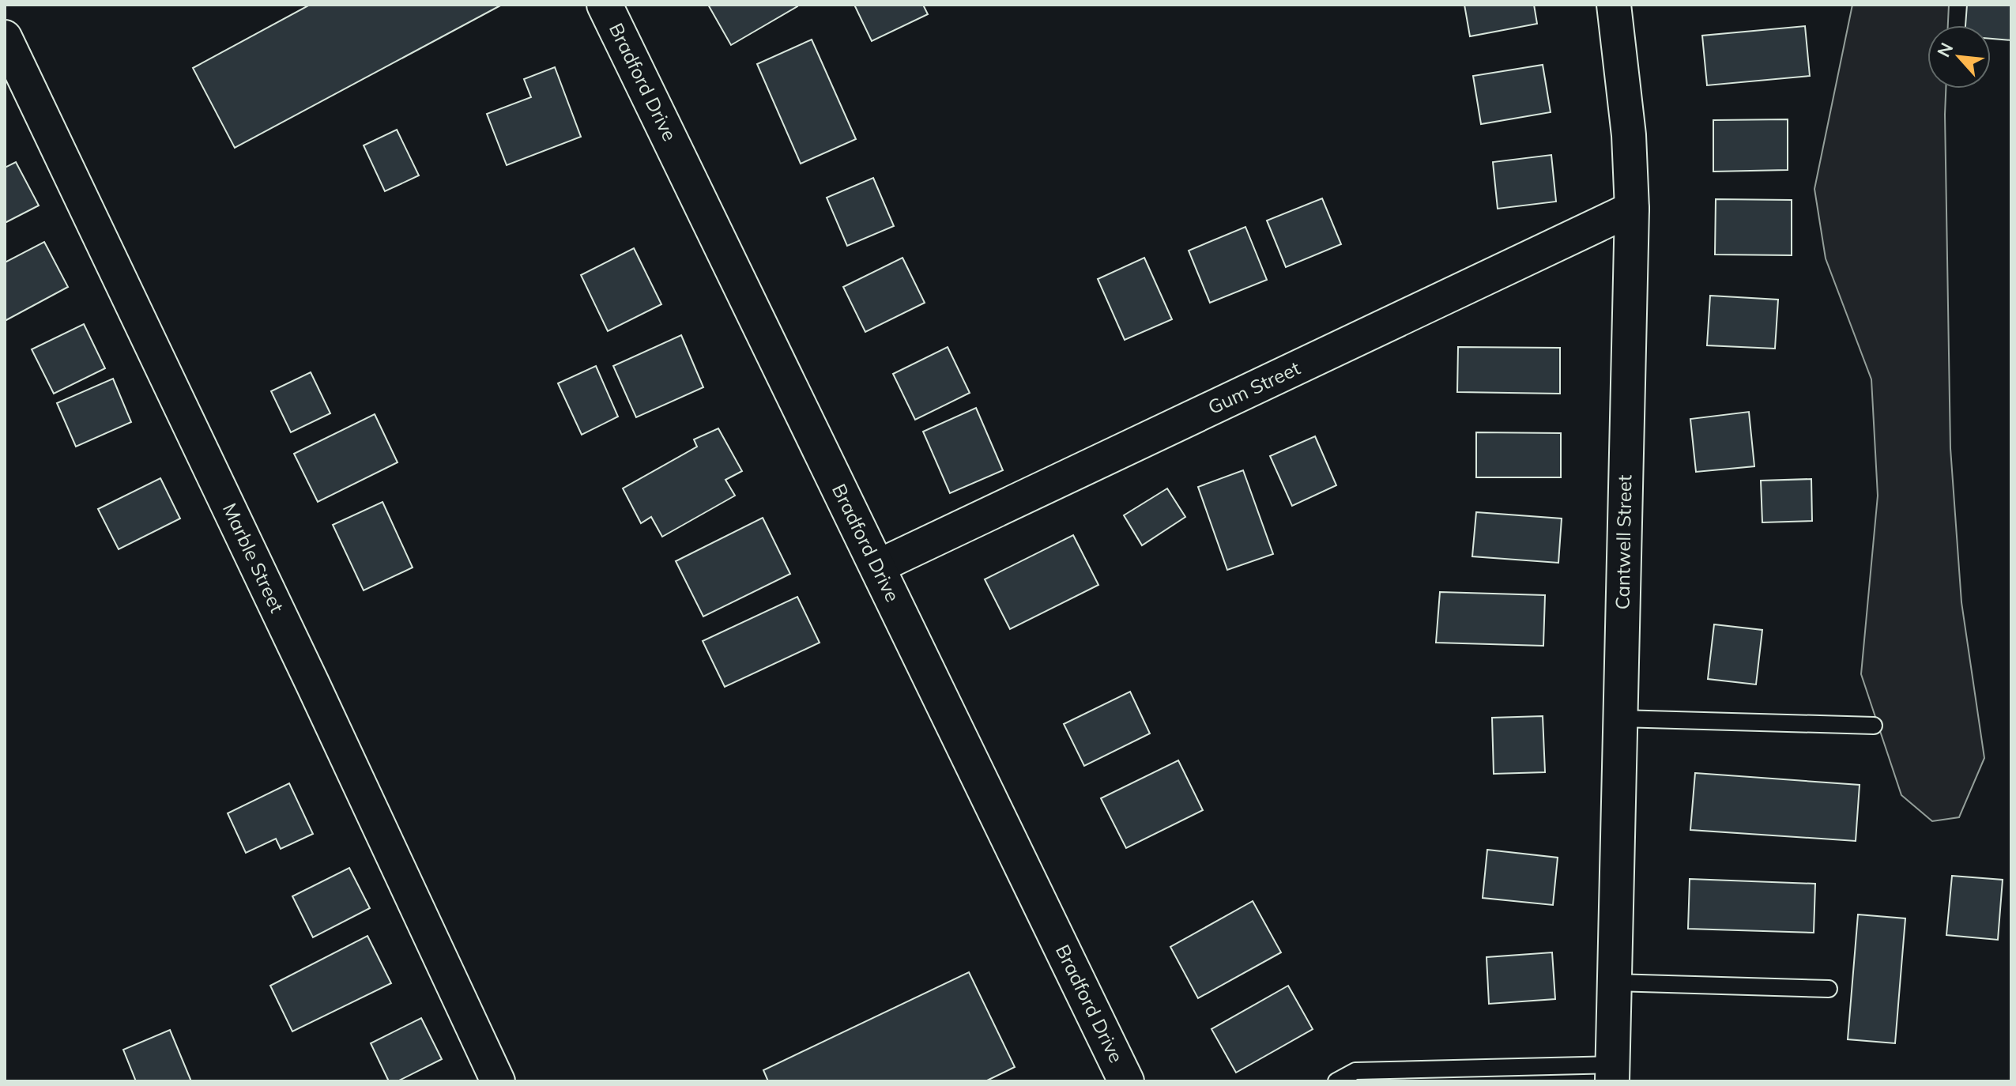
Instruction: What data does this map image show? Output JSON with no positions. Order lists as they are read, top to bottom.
{
  "streets": {
    "street": [
      "Bradford Drive",
      "Gum Street",
      "Cantwell Street",
      "Marble Street"
    ]
  },
  "crossings": [
    ["Bradford Drive", "Gum Street"],
    ["Gum Street", "Cantwell Street"]
  ],
  "north": "top left"
}
